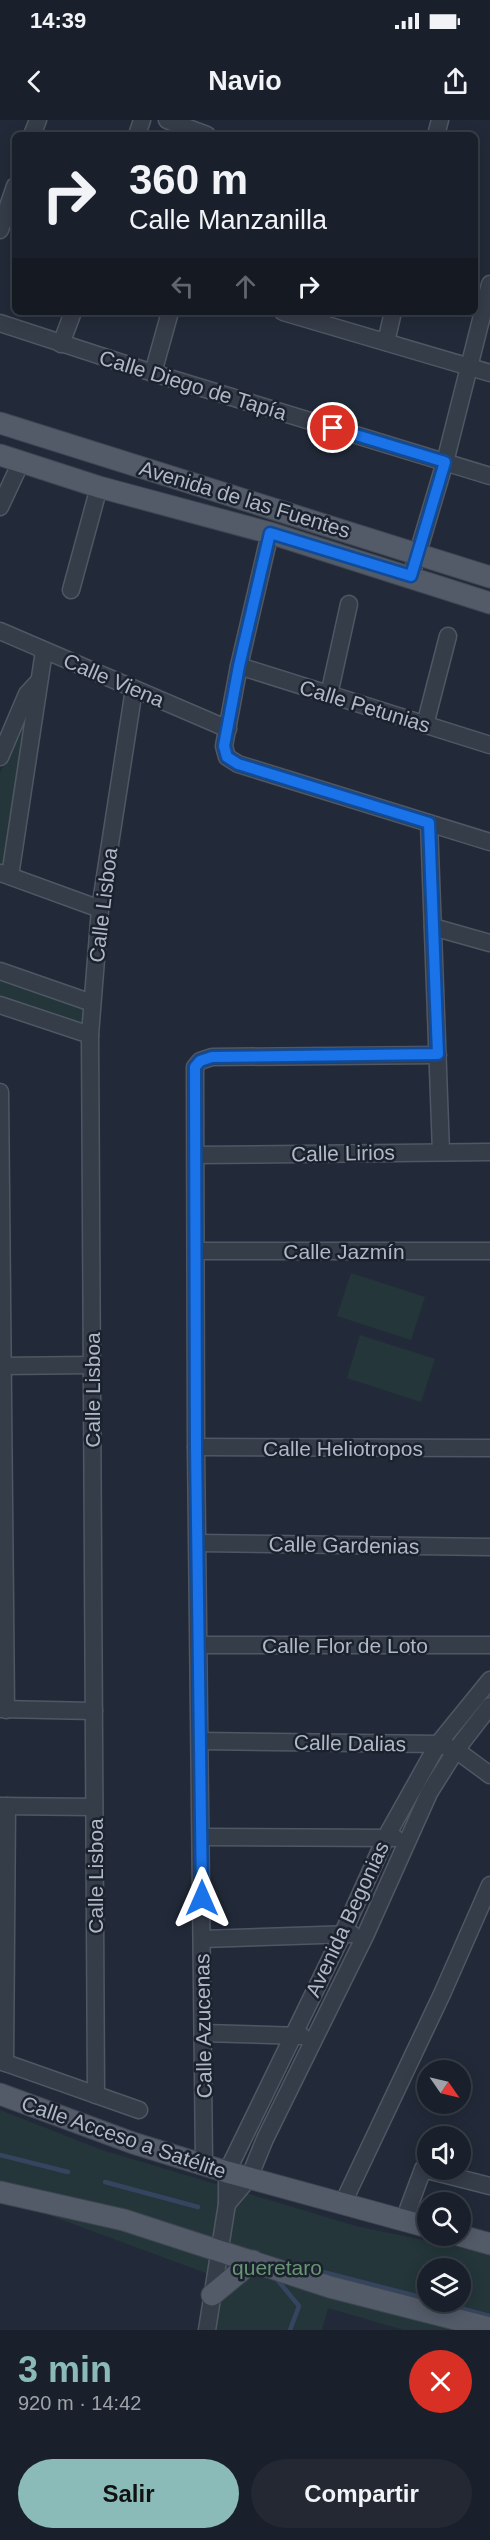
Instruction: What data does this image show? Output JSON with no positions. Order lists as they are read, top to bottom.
{
  "streets": {
    "main road": ["Avenida de las Fuentes", "Calle Acceso a Satélite"],
    "street": [
      "Calle Diego de Tapía",
      "Calle Viena",
      "Calle Petunias",
      "Calle Lisboa",
      "Calle Lirios",
      "Calle Jazmín",
      "Calle Heliotropos",
      "Calle Gardenias",
      "Calle Flor de Loto",
      "Calle Dalias",
      "Avenida Begonias",
      "Calle Azucenas"
    ]
  },
  "crossings": [
    ["Calle Viena", "Calle Lisboa"],
    ["Calle Lirios", "Calle Azucenas"],
    ["Calle Jazmín", "Calle Azucenas"],
    ["Calle Heliotropos", "Calle Azucenas"],
    ["Calle Gardenias", "Calle Azucenas"],
    ["Calle Flor de Loto", "Calle Azucenas"],
    ["Calle Dalias", "Avenida Begonias"],
    ["Calle Dalias", "Calle Azucenas"],
    ["Avenida Begonias", "Calle Acceso a Satélite"],
    ["Calle Azucenas", "Calle Acceso a Satélite"]
  ],
  "parks": ["queretaro"],
  "north": "bottom right",
  "page": {
    "status": "14:39",
    "header": "Navio",
    "turn": ["360 m", "Calle Manzanilla"],
    "heading": ["3 min", "920 m · 14:42"],
    "buttons": ["Salir", "Compartir"]
  }
}
